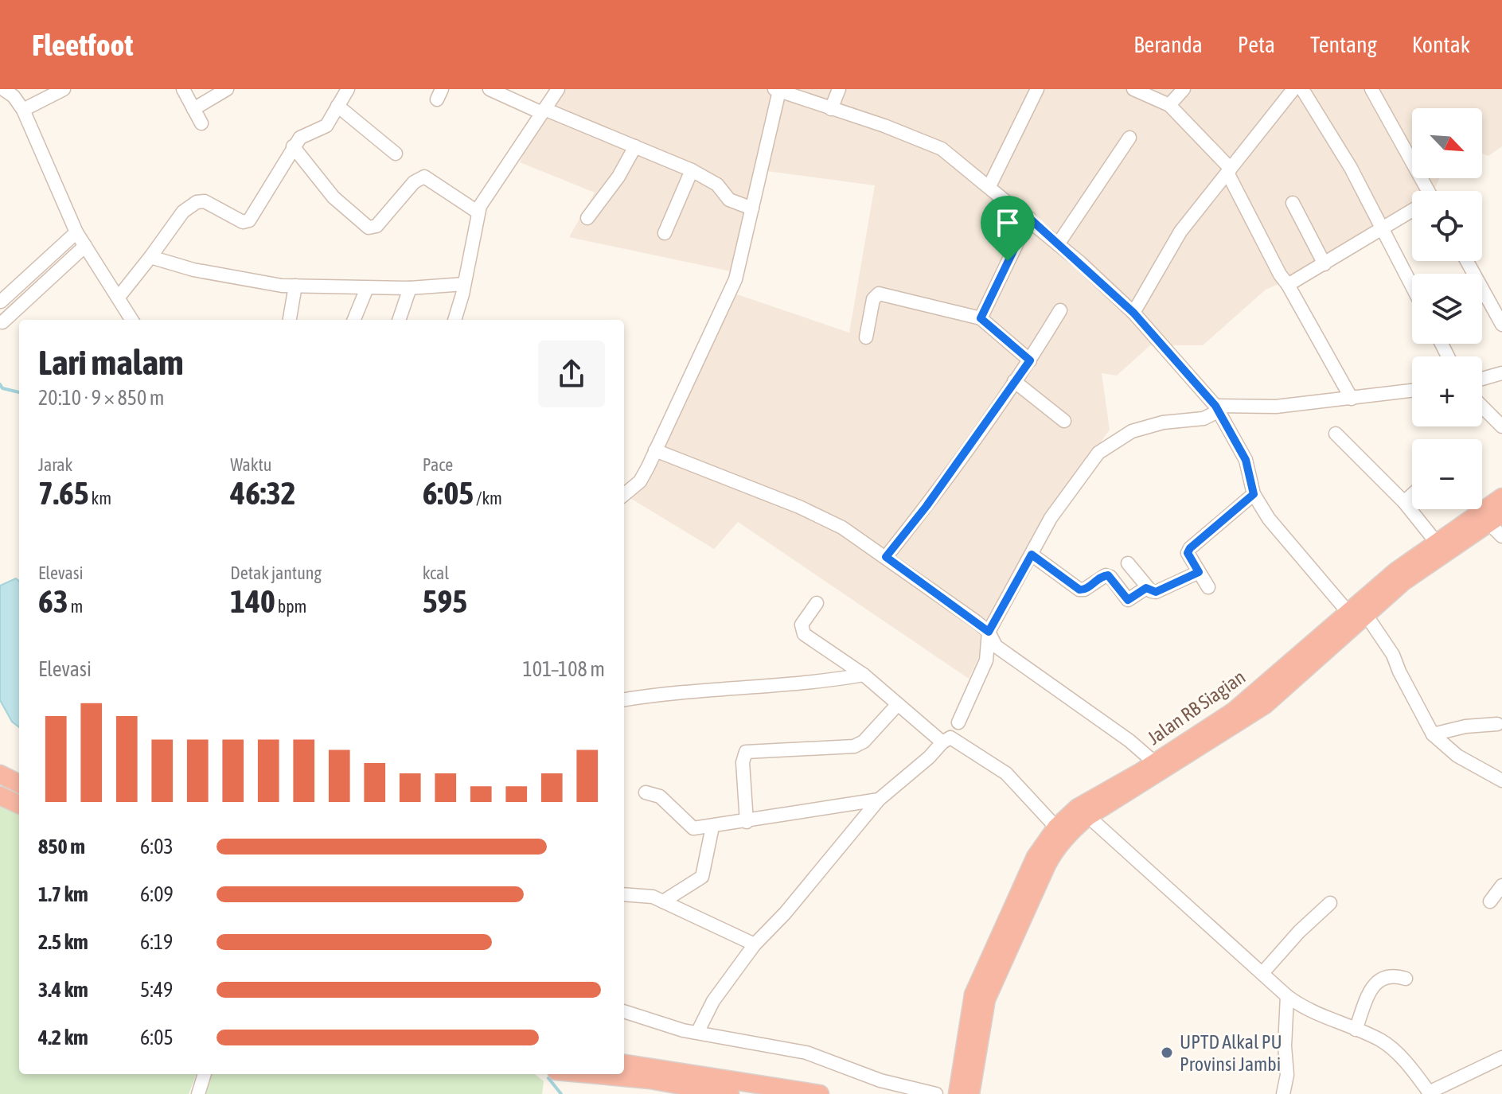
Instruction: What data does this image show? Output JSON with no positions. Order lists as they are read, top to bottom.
{
  "streets": {
    "highway": ["Jalan RB Siagian"]
  },
  "places": ["UPTD Alkal PU Provinsi Jambi"],
  "north": "bottom right",
  "page": {
    "header": "Fleetfoot",
    "nav": [
      "Beranda",
      "Peta",
      "Tentang",
      "Kontak"
    ],
    "map_buttons": ["+", "−"],
    "heading": ["Lari malam", "20:10 · 9 × 850 m"],
    "stats": [
      ["Jarak", "7.65 km"],
      ["Waktu", "46:32"],
      ["Pace", "6:05 /km"],
      ["Elevasi", "63 m"],
      ["Detak jantung", "140 bpm"],
      ["kcal", "595"]
    ],
    "chart": ["Elevasi", "101–108 m"],
    "list": [
      {
        "name": "850 m",
        "note": "6:03"
      },
      {
        "name": "1.7 km",
        "note": "6:09"
      },
      {
        "name": "2.5 km",
        "note": "6:19"
      },
      {
        "name": "3.4 km",
        "note": "5:49"
      },
      {
        "name": "4.2 km",
        "note": "6:05"
      }
    ]
  }
}
